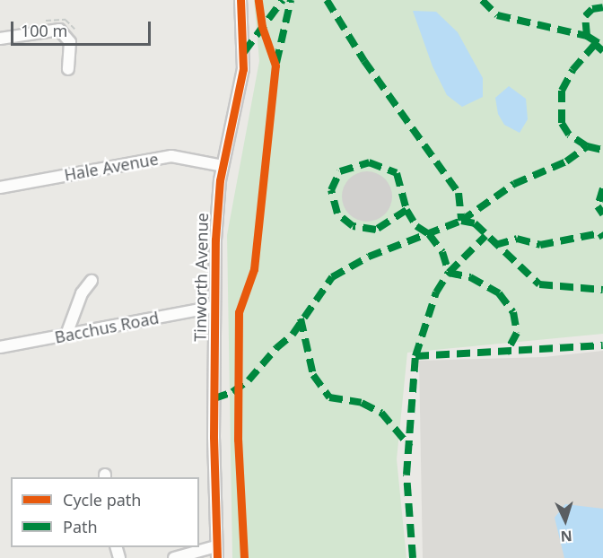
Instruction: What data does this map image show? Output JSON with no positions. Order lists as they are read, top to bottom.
{
  "streets": {
    "street": ["Hale Avenue", "Tinworth Avenue", "Bacchus Road"]
  },
  "crossings": [
    ["Hale Avenue", "Tinworth Avenue"],
    ["Tinworth Avenue", "Bacchus Road"]
  ],
  "legend": ["Cycle path", "Path"],
  "scale_bar": "100 m",
  "north": "bottom"
}
